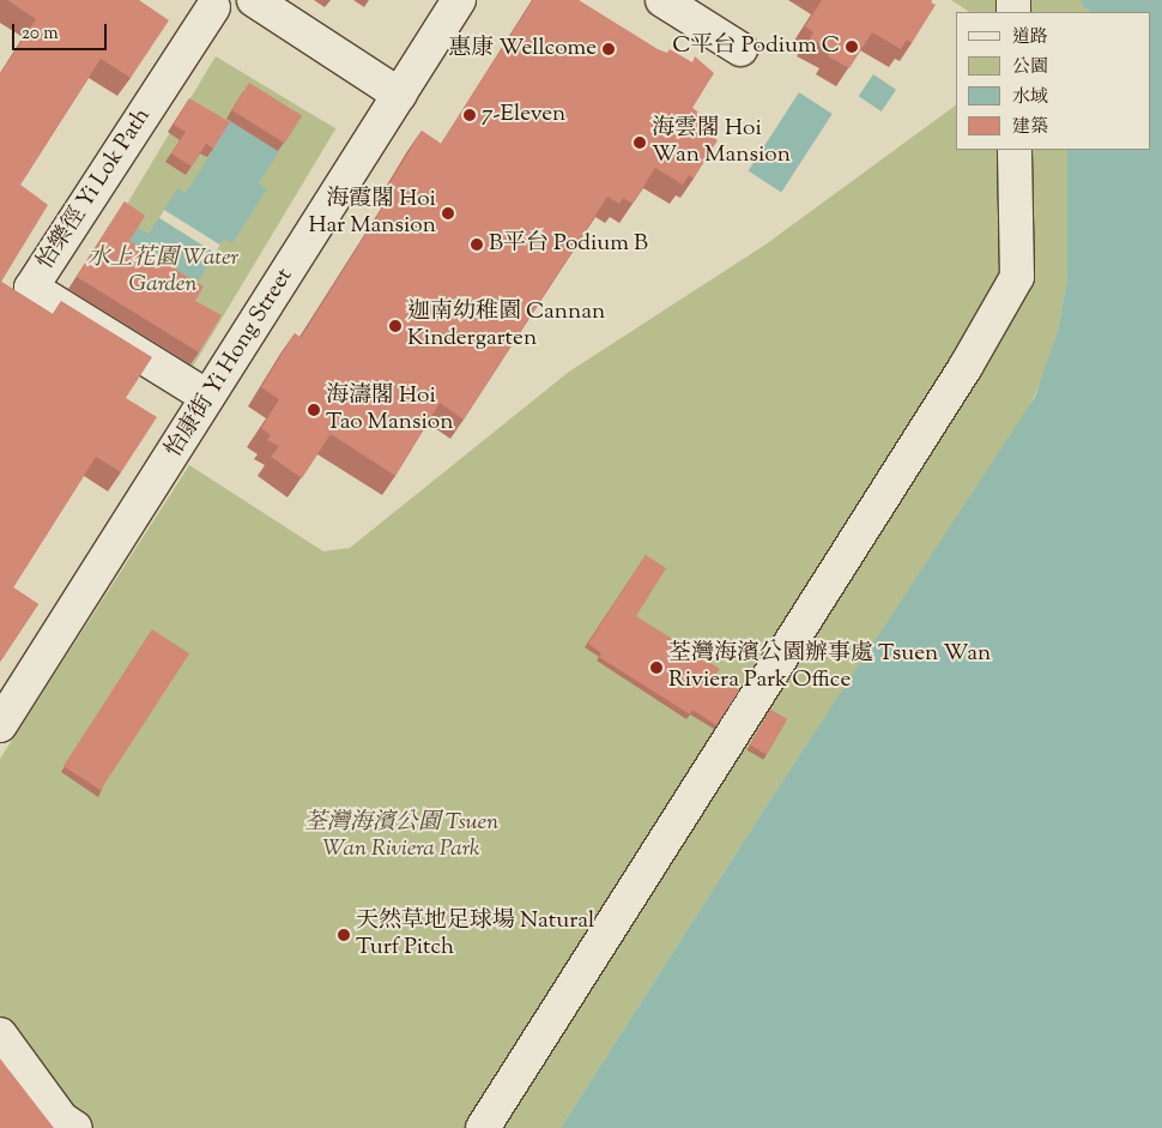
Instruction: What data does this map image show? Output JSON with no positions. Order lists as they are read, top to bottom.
{
  "streets": {
    "street": ["怡樂徑 Yi Lok Path", "怡康街 Yi Hong Street"]
  },
  "crossings": [
    ["怡樂徑 Yi Lok Path", "怡康街 Yi Hong Street"]
  ],
  "parks": ["水上花園 Water Garden", "荃灣海濱公園 Tsuen Wan Riviera Park"],
  "places": [
    "C平台 Podium C",
    "惠康 Wellcome",
    "7-Eleven",
    "海雲閣 Hoi Wan Mansion",
    "海霞閣 Hoi Har Mansion",
    "B平台 Podium B",
    "迦南幼稚園 Cannan Kindergarten",
    "海濤閣 Hoi Tao Mansion",
    "荃灣海濱公園辦事處 Tsuen Wan Riviera Park Office",
    "天然草地足球場 Natural Turf Pitch"
  ],
  "legend": [
    "道路",
    "公園",
    "水域",
    "建築"
  ],
  "scale_bar": "20 m"
}
